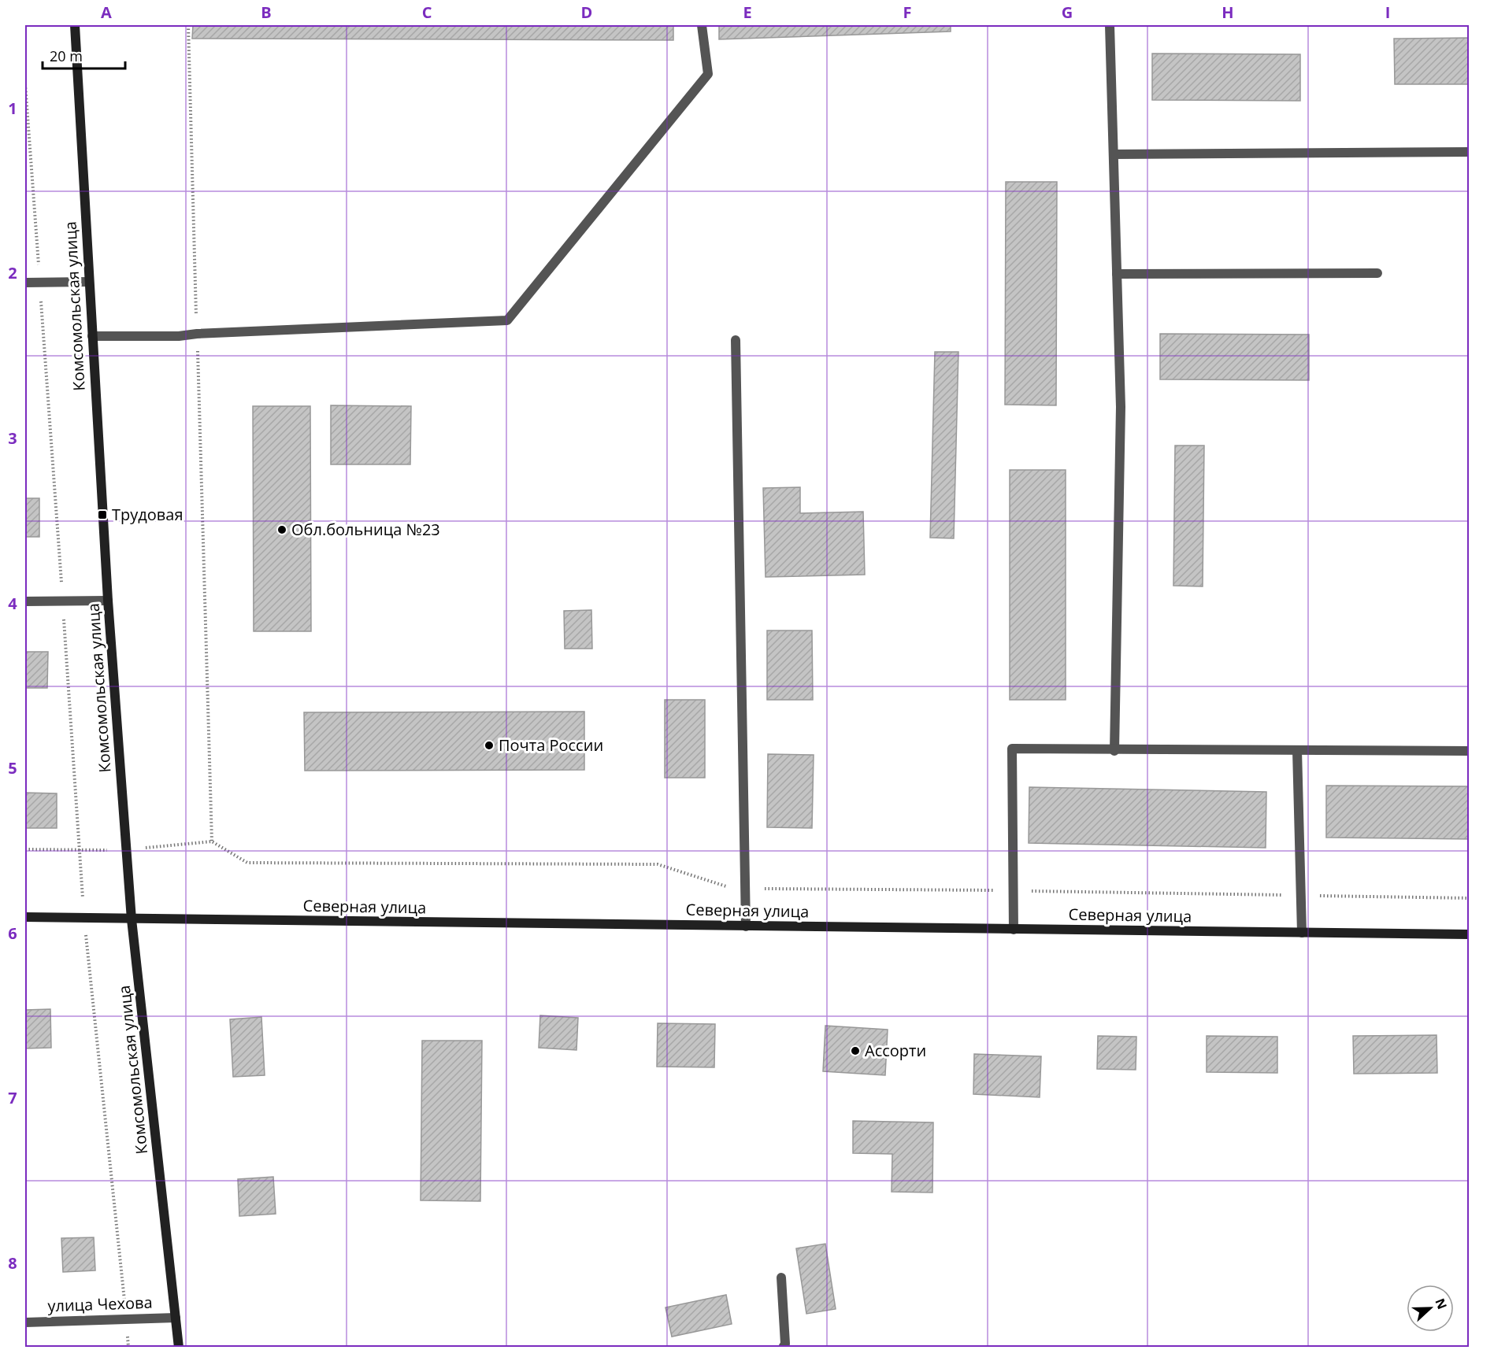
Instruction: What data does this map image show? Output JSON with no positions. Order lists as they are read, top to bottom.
{
  "streets": {
    "street": ["Комсомольская улица", "Северная улица", "улица Чехова"]
  },
  "crossings": [
    ["Комсомольская улица", "Северная улица"],
    ["Комсомольская улица", "улица Чехова"]
  ],
  "places": {
    "transit": ["Трудовая"],
    "other": ["Обл.больница №23", "Почта России", "Ассорти"]
  },
  "scale_bar": "20 m",
  "north": "right",
  "grid": {
    "columns": [
      "A",
      "B",
      "C",
      "D",
      "E",
      "F",
      "G",
      "H",
      "I"
    ],
    "rows": [
      "1",
      "2",
      "3",
      "4",
      "5",
      "6",
      "7",
      "8"
    ]
  }
}
